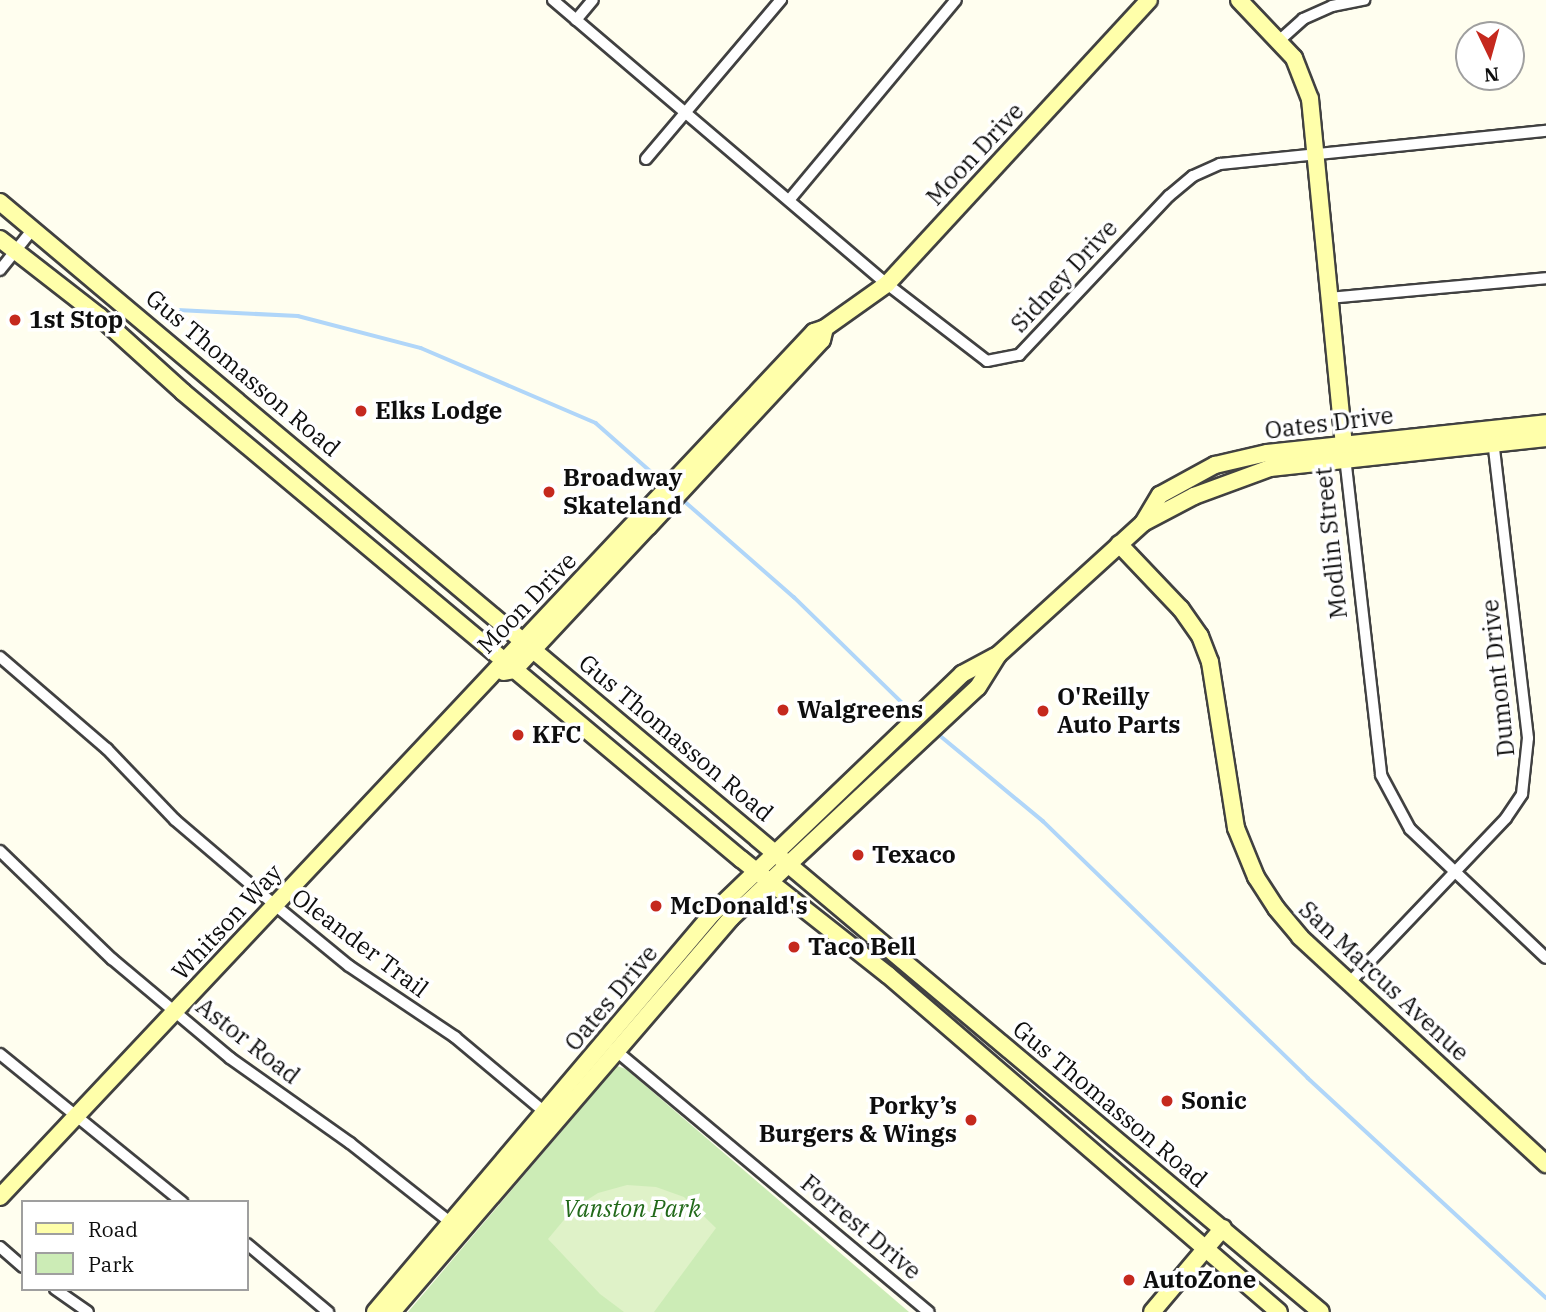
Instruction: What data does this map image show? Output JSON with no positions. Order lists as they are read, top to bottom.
{
  "streets": {
    "main road": [
      "Moon Drive",
      "Gus Thomasson Road",
      "Oates Drive",
      "Modlin Street",
      "Whitson Way",
      "San Marcus Avenue"
    ],
    "street": [
      "Sidney Drive",
      "Dumont Drive",
      "Oleander Trail",
      "Astor Road",
      "Forrest Drive"
    ]
  },
  "crossings": [
    ["Moon Drive", "Sidney Drive"],
    ["Moon Drive", "Gus Thomasson Road"],
    ["Moon Drive", "Whitson Way"],
    ["Sidney Drive", "Modlin Street"],
    ["Gus Thomasson Road", "Oates Drive"],
    ["Oates Drive", "Modlin Street"],
    ["Oates Drive", "Dumont Drive"],
    ["Oates Drive", "Oleander Trail"],
    ["Oates Drive", "San Marcus Avenue"],
    ["Oates Drive", "Astor Road"],
    ["Oates Drive", "Forrest Drive"],
    ["Modlin Street", "Dumont Drive"],
    ["Dumont Drive", "San Marcus Avenue"],
    ["Whitson Way", "Oleander Trail"],
    ["Whitson Way", "Astor Road"]
  ],
  "parks": ["Vanston Park"],
  "places": [
    "1st Stop",
    "Elks Lodge",
    "Broadway Skateland",
    "Walgreens",
    "O'Reilly Auto Parts",
    "KFC",
    "Texaco",
    "McDonald's",
    "Taco Bell",
    "Sonic",
    "Porky’s Burgers & Wings",
    "AutoZone"
  ],
  "legend": ["Road", "Park"],
  "north": "bottom"
}
